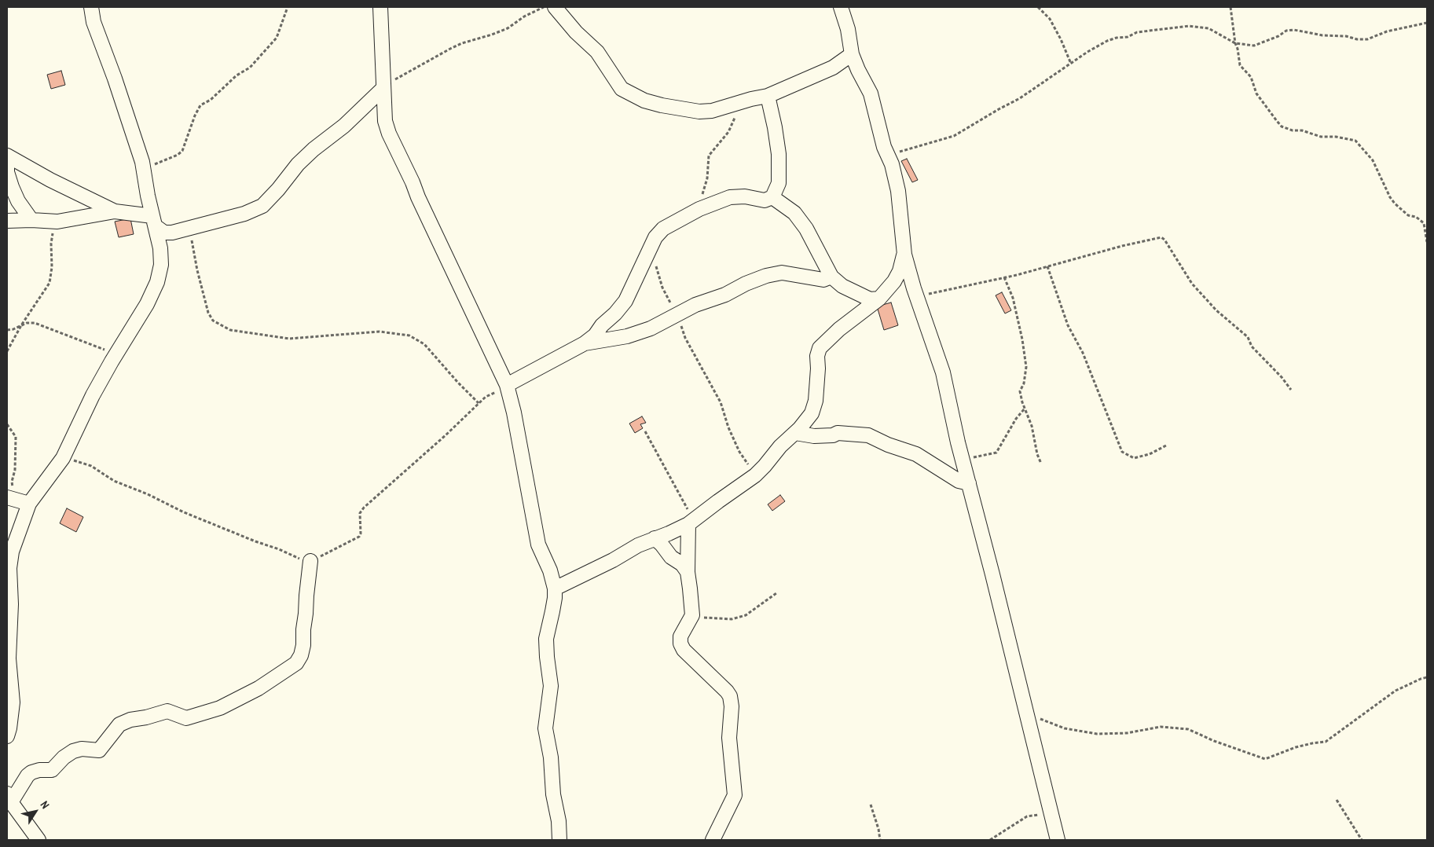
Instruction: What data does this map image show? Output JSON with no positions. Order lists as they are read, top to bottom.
{
  "north": "top right"
}
